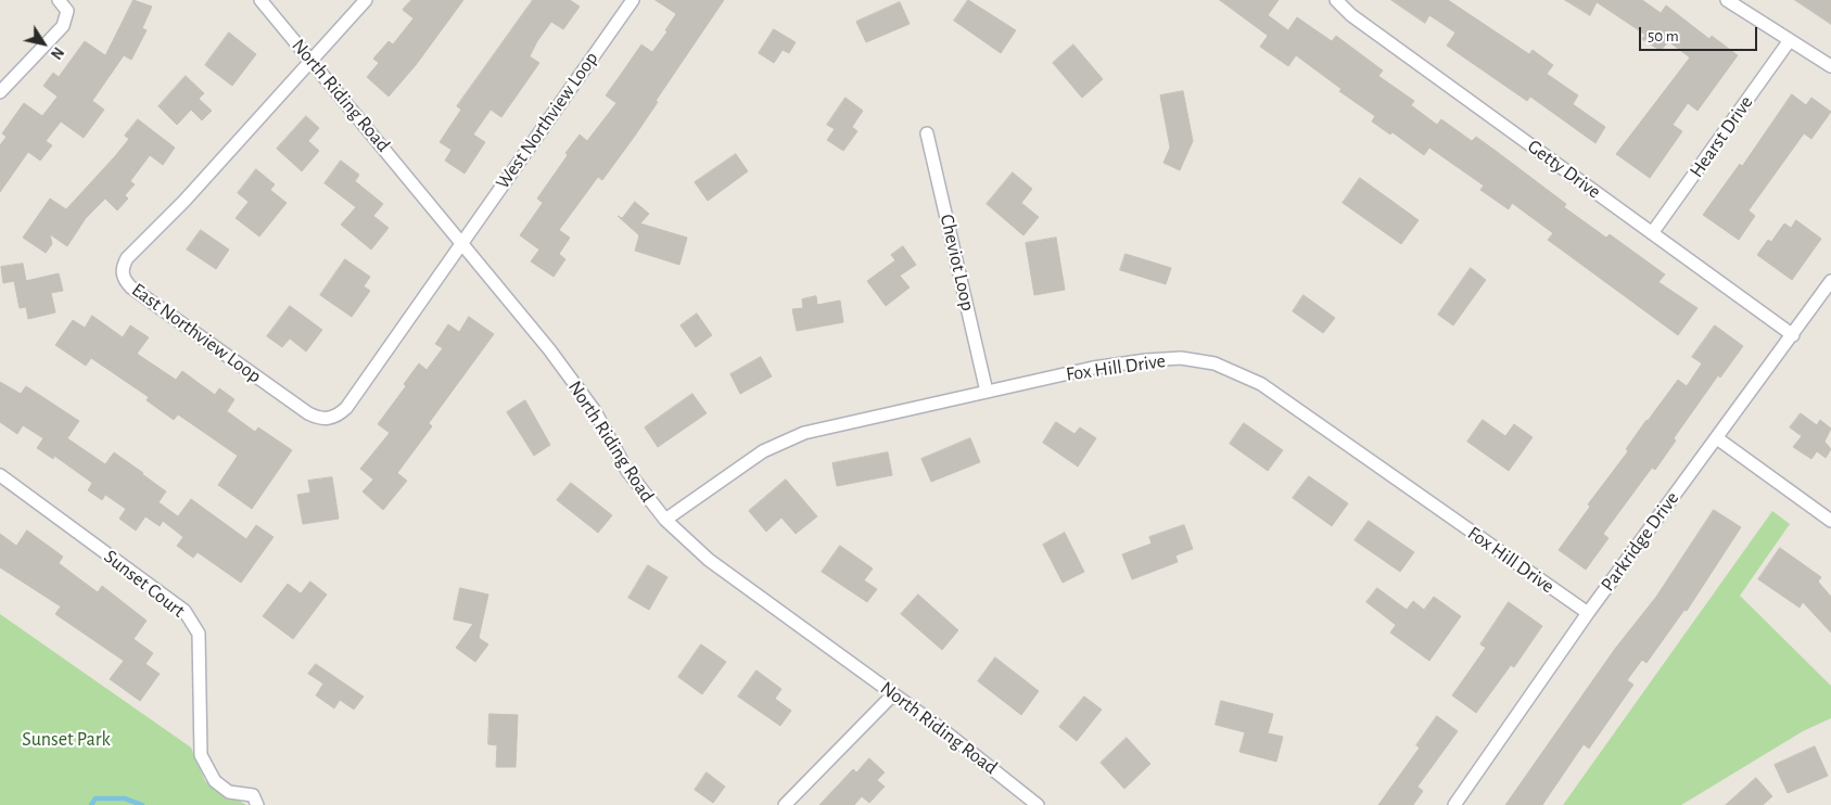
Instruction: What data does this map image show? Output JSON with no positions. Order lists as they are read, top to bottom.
{
  "streets": {
    "street": [
      "North Riding Road",
      "West Northview Loop",
      "Hearst Drive",
      "Getty Drive",
      "Cheviot Loop",
      "East Northview Loop",
      "Fox Hill Drive",
      "Parkridge Drive",
      "Sunset Court"
    ]
  },
  "crossings": [
    ["North Riding Road", "West Northview Loop"],
    ["North Riding Road", "East Northview Loop"],
    ["North Riding Road", "Fox Hill Drive"],
    ["West Northview Loop", "East Northview Loop"],
    ["Hearst Drive", "Getty Drive"],
    ["Getty Drive", "Parkridge Drive"],
    ["Cheviot Loop", "Fox Hill Drive"],
    ["Fox Hill Drive", "Parkridge Drive"]
  ],
  "parks": ["Sunset Park"],
  "scale_bar": "50 m",
  "north": "bottom right"
}
